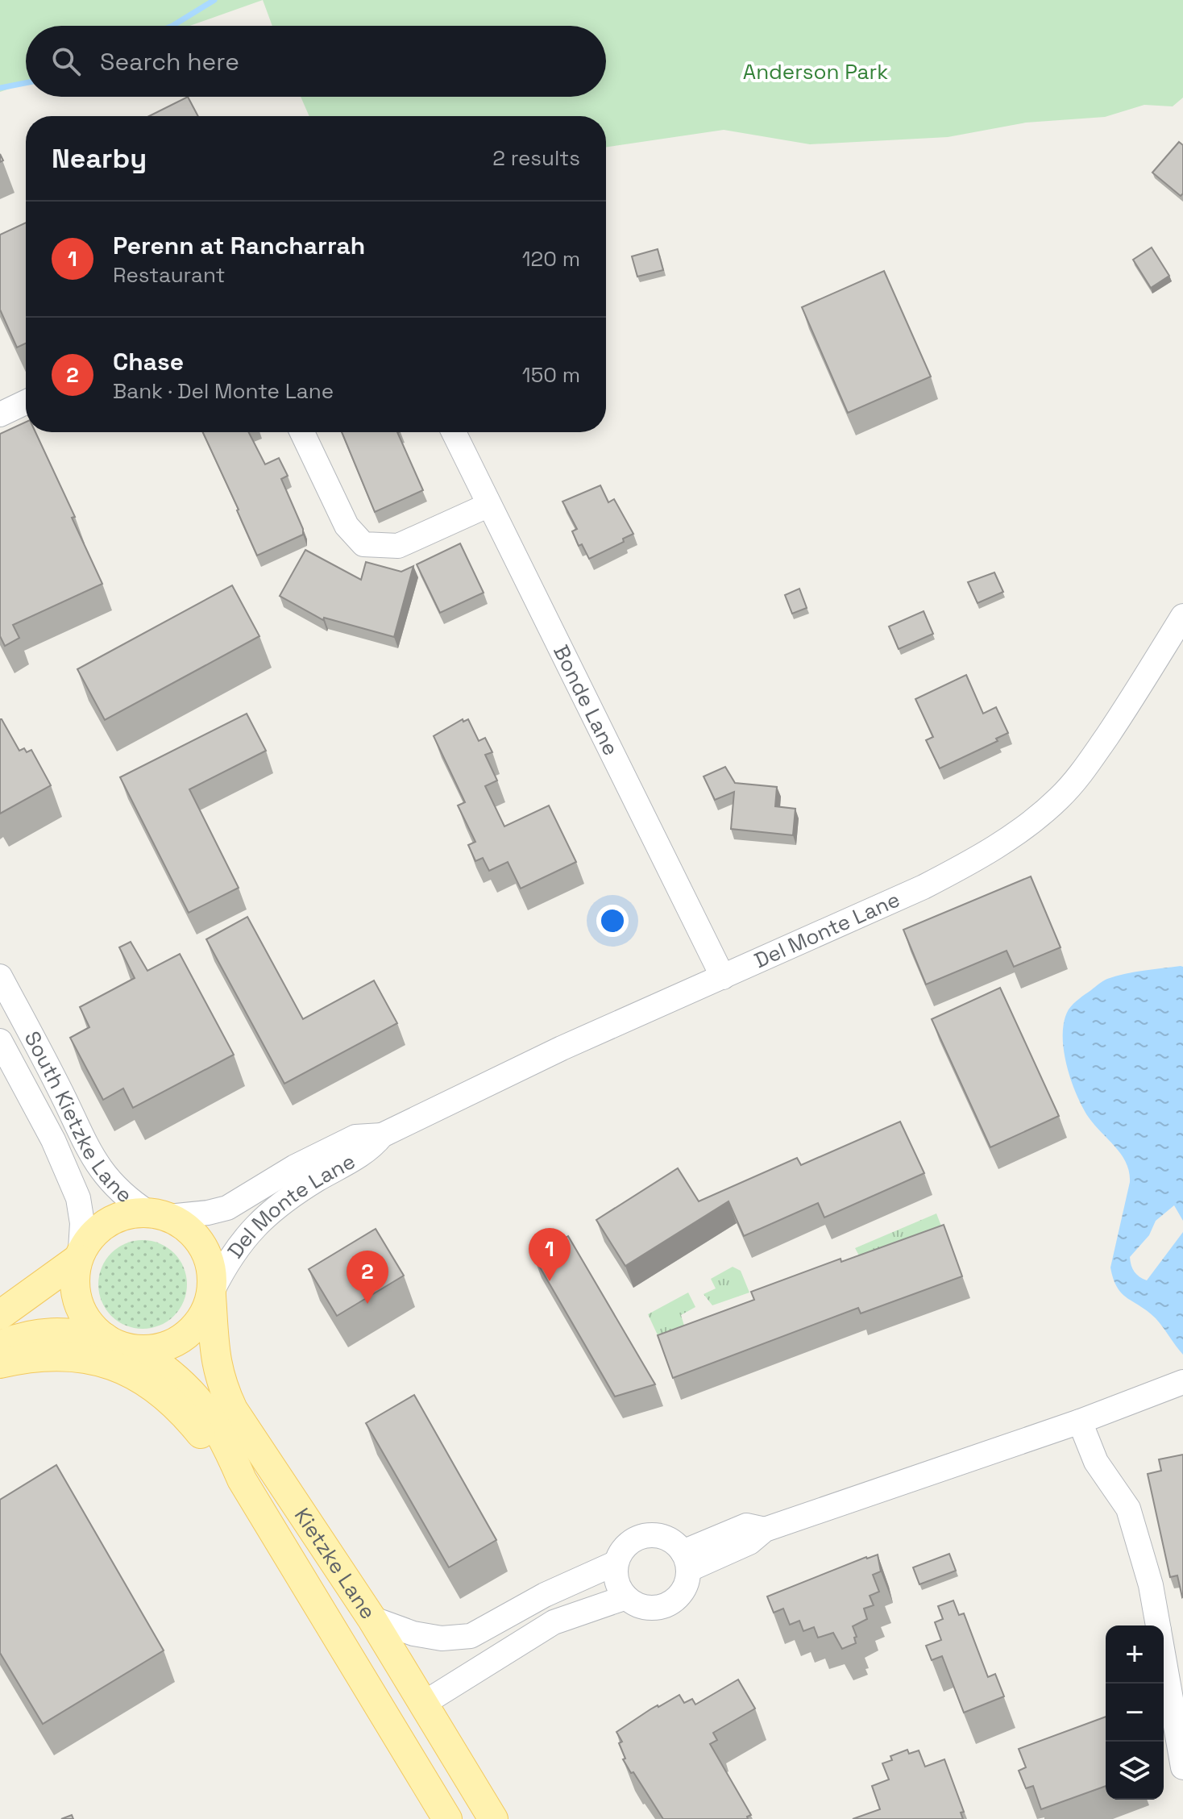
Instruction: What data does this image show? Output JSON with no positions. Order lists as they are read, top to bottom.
{
  "streets": {
    "main road": ["Kietzke Lane"],
    "street": ["Bonde Lane", "Del Monte Lane", "South Kietzke Lane"]
  },
  "crossings": [
    ["Bonde Lane", "Del Monte Lane"],
    ["Del Monte Lane", "South Kietzke Lane"],
    ["Del Monte Lane", "Kietzke Lane"],
    ["South Kietzke Lane", "Kietzke Lane"]
  ],
  "parks": ["Anderson Park"],
  "page": {
    "search": "Search here",
    "heading": ["Nearby", "2 results"],
    "list": [
      {
        "mark": "1",
        "name": "Perenn at Rancharrah",
        "note": "Restaurant",
        "value": "120 m"
      },
      {
        "mark": "2",
        "name": "Chase",
        "note": "Bank · Del Monte Lane",
        "value": "150 m"
      }
    ],
    "pins": ["1", "2"],
    "map_buttons": ["+", "−"]
  }
}
